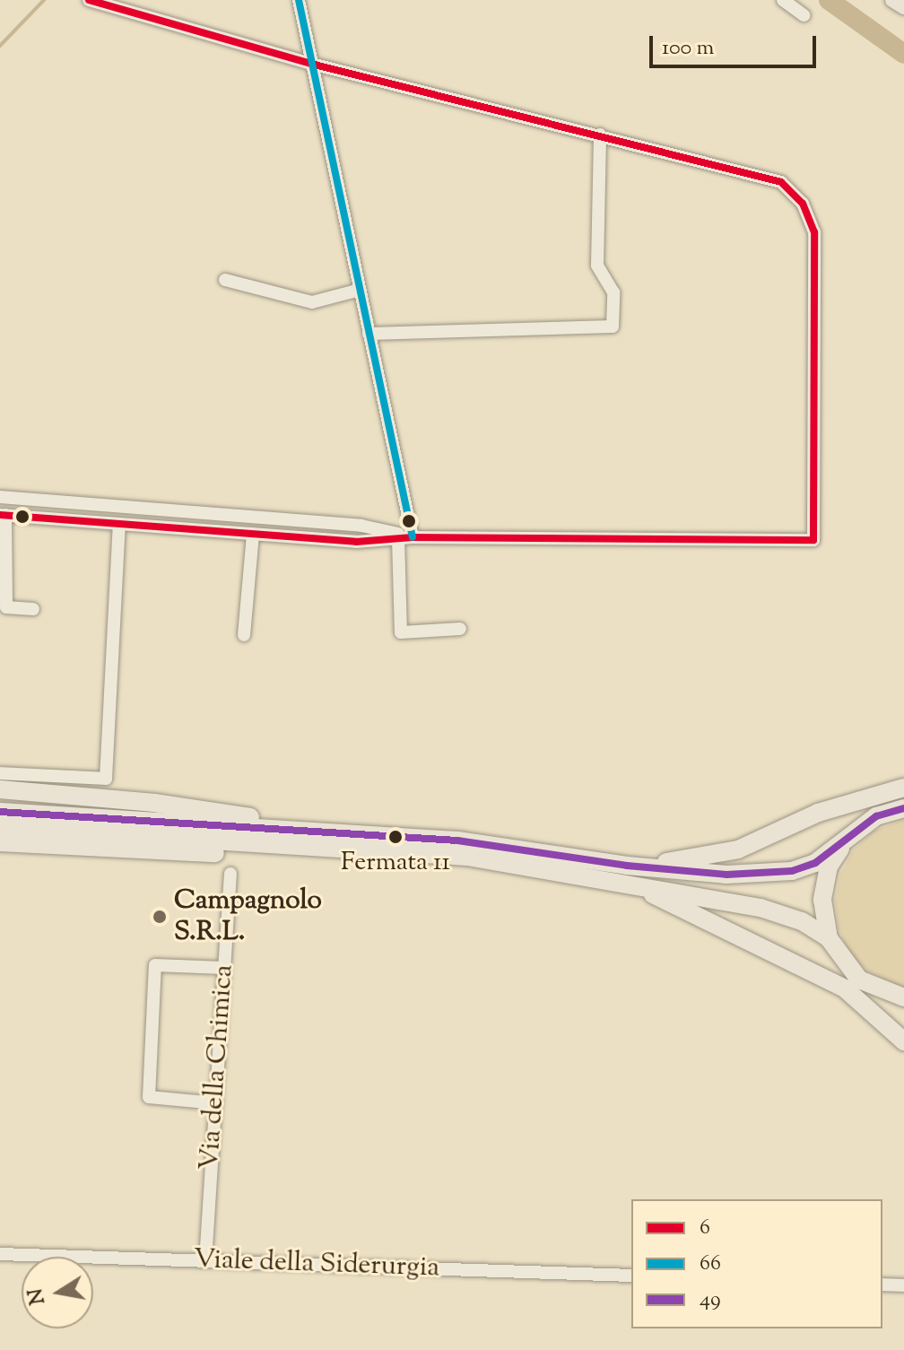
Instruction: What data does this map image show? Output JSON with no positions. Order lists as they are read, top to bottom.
{
  "streets": {
    "street": ["Via della Chimica", "Viale della Siderurgia"]
  },
  "crossings": [
    ["Via della Chimica", "Viale della Siderurgia"]
  ],
  "places": ["Fermata 11", "Campagnolo S.R.L."],
  "lines": ["transit line 6", "transit line 66", "transit line 49"],
  "legend": ["6", "66", "49"],
  "scale_bar": "100 m",
  "north": "left"
}
